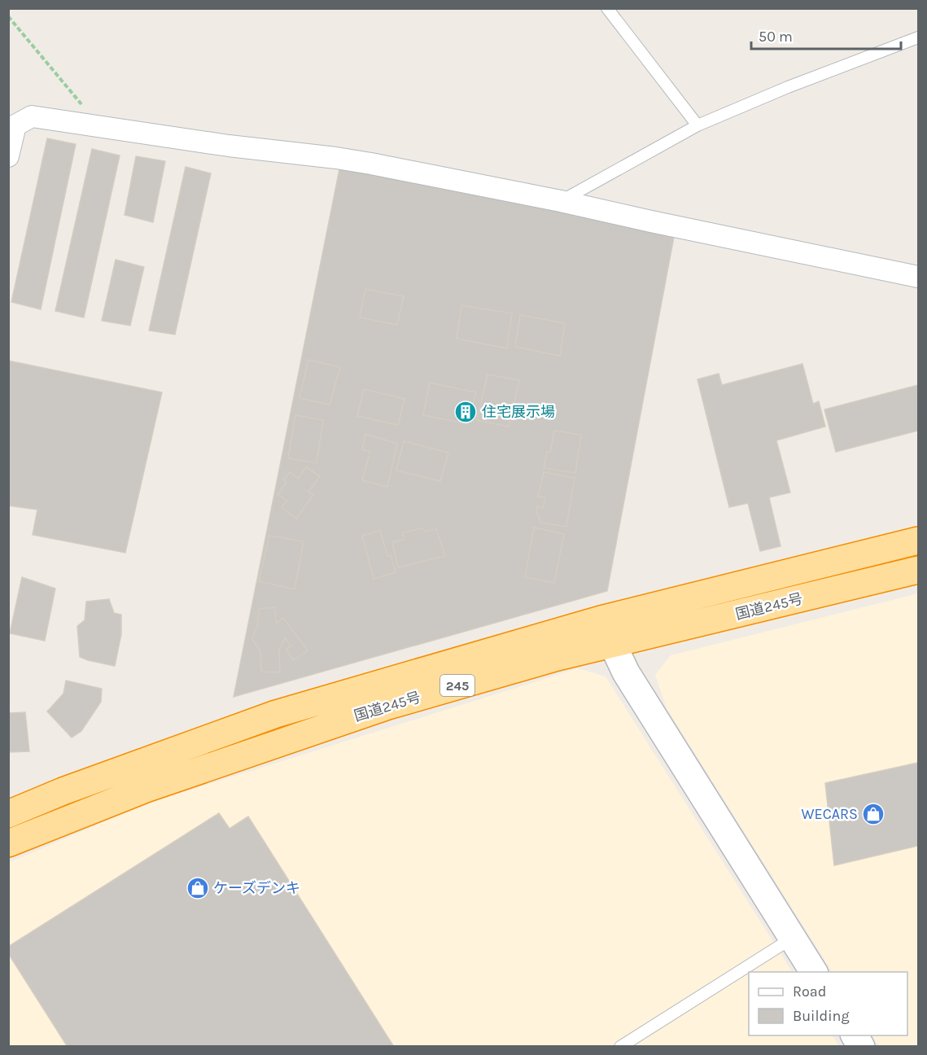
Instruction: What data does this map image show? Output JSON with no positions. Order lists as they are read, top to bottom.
{
  "streets": {
    "highway": ["国道245号", "245"]
  },
  "places": {
    "building": ["住宅展示場"],
    "shop": ["WECARS", "ケーズデンキ"]
  },
  "legend": ["Road", "Building"],
  "scale_bar": "50 m"
}
